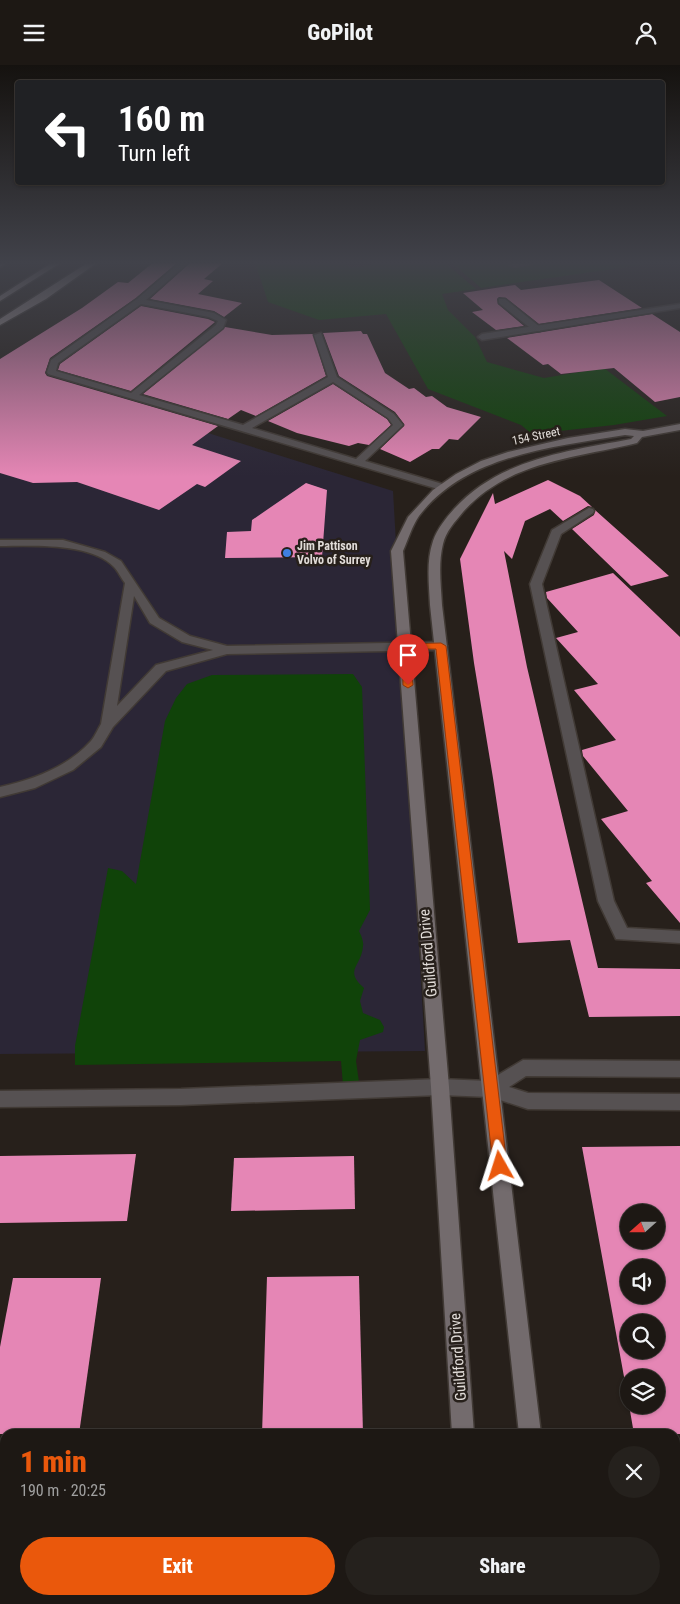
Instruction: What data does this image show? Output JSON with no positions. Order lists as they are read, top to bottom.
{
  "streets": {
    "main road": ["154 Street", "Guildford Drive"]
  },
  "crossings": [
    ["154 Street", "Guildford Drive"]
  ],
  "places": ["Jim Pattison Volvo of Surrey"],
  "north": "left",
  "page": {
    "header": "GoPilot",
    "turn": ["160 m", "Turn left"],
    "heading": ["1 min", "190 m · 20:25"],
    "buttons": ["Exit", "Share"]
  }
}
